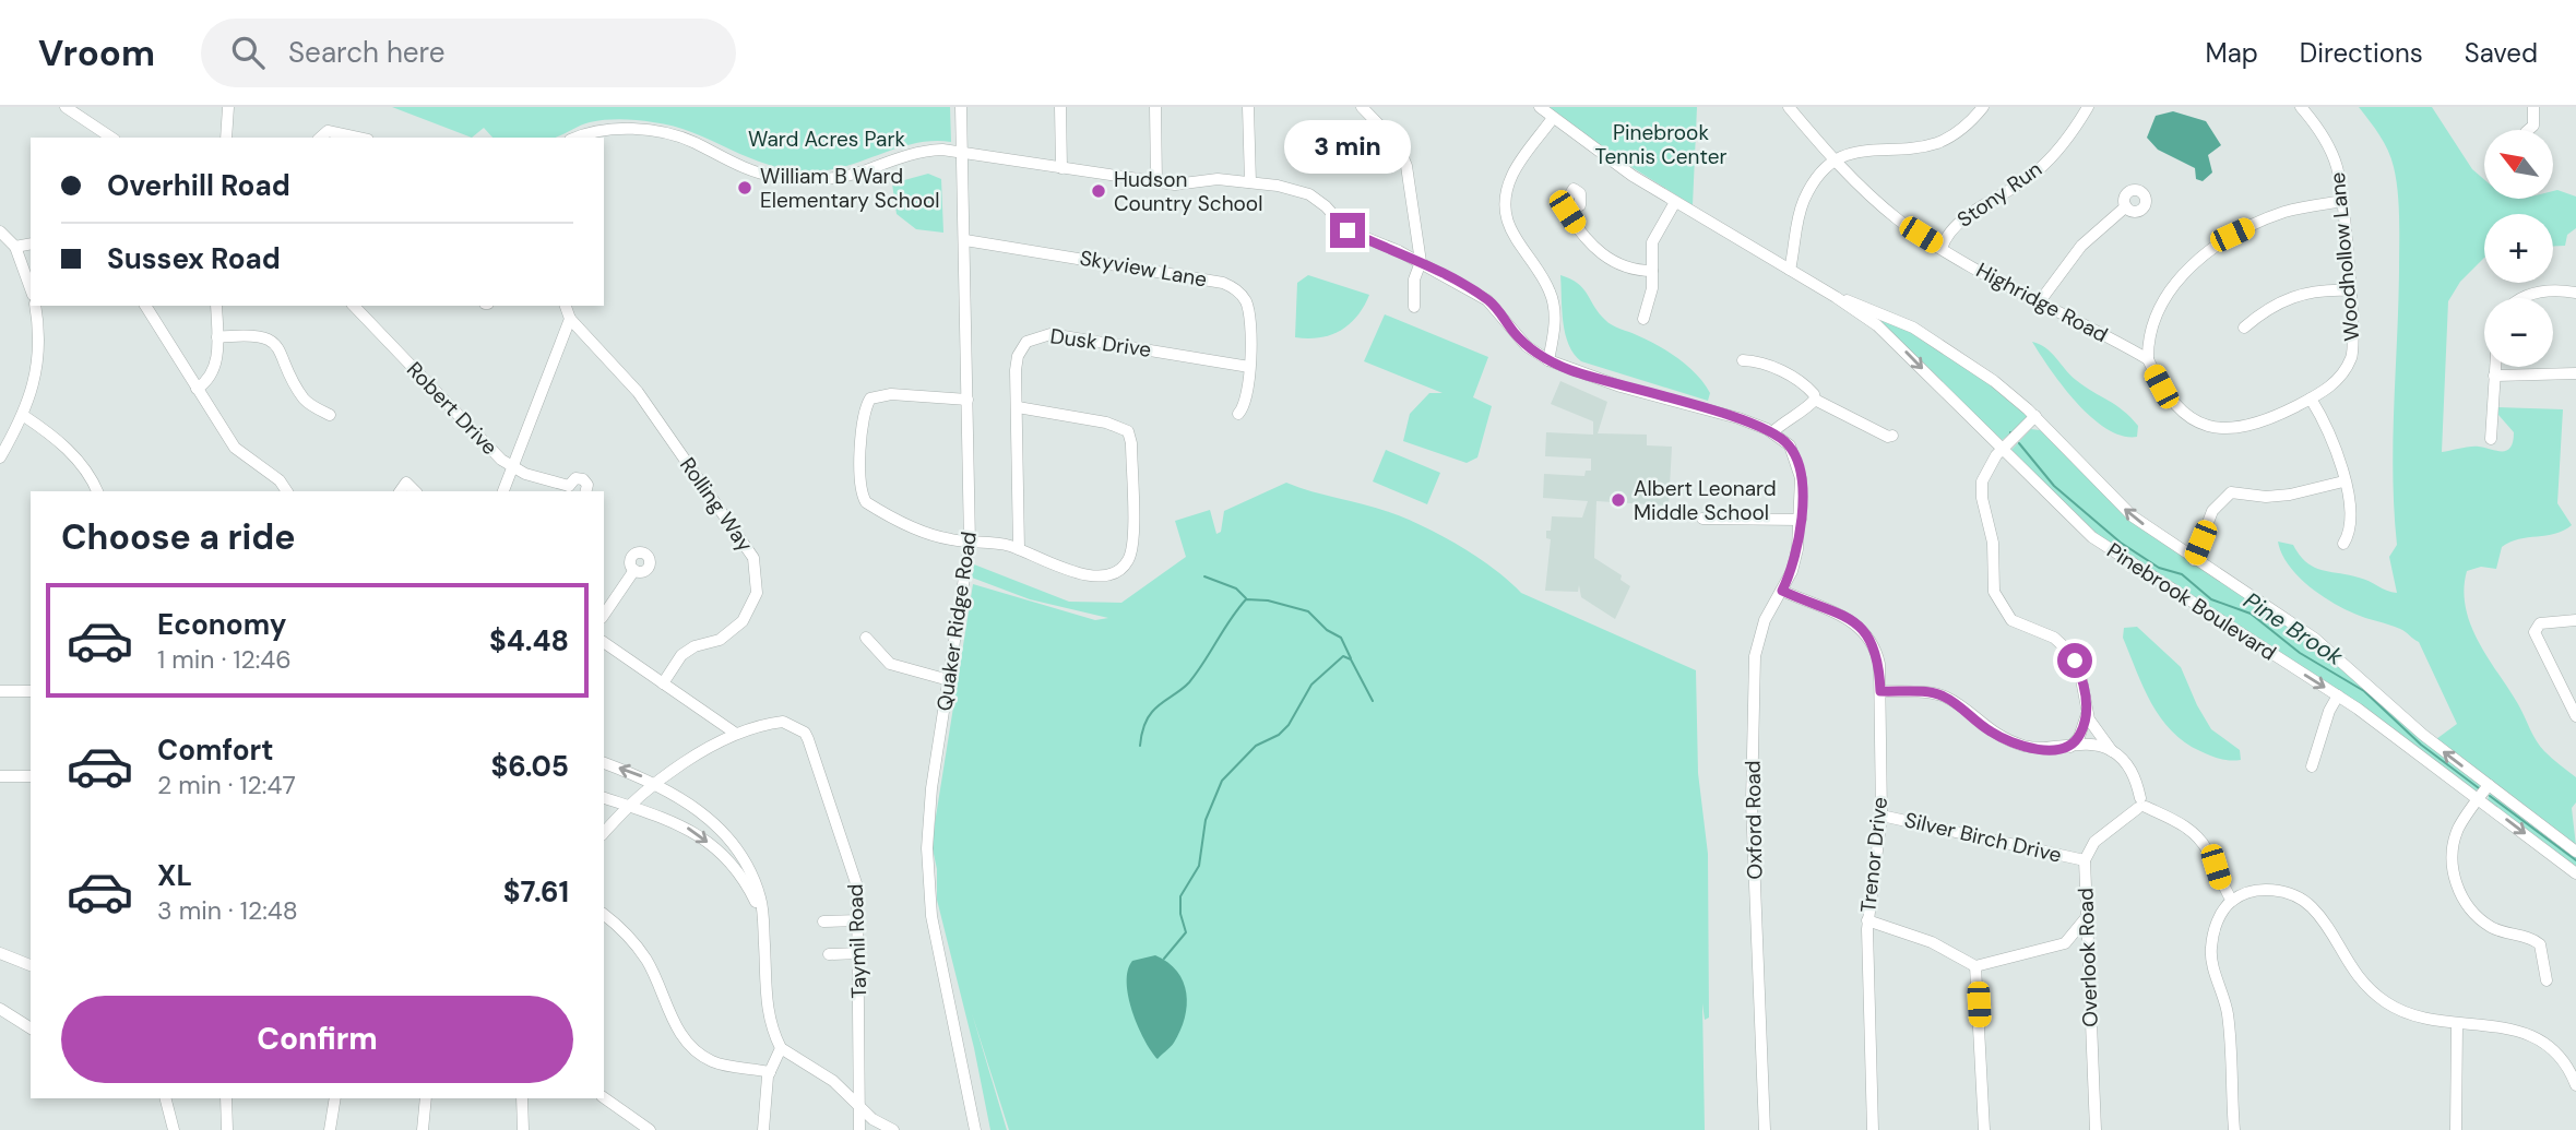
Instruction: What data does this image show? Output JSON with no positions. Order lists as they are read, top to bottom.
{
  "streets": {
    "street": [
      "Stony Run",
      "Woodhollow Lane",
      "Skyview Lane",
      "Highridge Road",
      "Dusk Drive",
      "Robert Drive",
      "Rolling Way",
      "Pinebrook Boulevard",
      "Quaker Ridge Road",
      "Oxford Road",
      "Silver Birch Drive",
      "Trenor Drive",
      "Taymil Road",
      "Overlook Road"
    ]
  },
  "crossings": [
    ["Stony Run", "Highridge Road"],
    ["Woodhollow Lane", "Highridge Road"],
    ["Skyview Lane", "Dusk Drive"],
    ["Skyview Lane", "Quaker Ridge Road"],
    ["Oxford Road", "Trenor Drive"],
    ["Silver Birch Drive", "Trenor Drive"],
    ["Silver Birch Drive", "Overlook Road"]
  ],
  "water": ["Pine Brook"],
  "parks": ["Pinebrook Tennis Center", "Ward Acres Park"],
  "places": ["William B Ward Elementary School", "Hudson Country School", "Albert Leonard Middle School"],
  "north": "top left",
  "page": {
    "header": "Vroom",
    "search": "Search here",
    "nav": ["Map", "Directions", "Saved"],
    "bubble": "3 min",
    "map_buttons": ["+", "−"],
    "banner": ["Overhill Road", "Sussex Road"],
    "heading": "Choose a ride",
    "list": [
      {
        "name": "Economy",
        "note": "1 min · 12:46",
        "value": "$4.48"
      },
      {
        "name": "Comfort",
        "note": "2 min · 12:47",
        "value": "$6.05"
      },
      {
        "name": "XL",
        "note": "3 min · 12:48",
        "value": "$7.61"
      }
    ],
    "buttons": "Confirm"
  }
}
